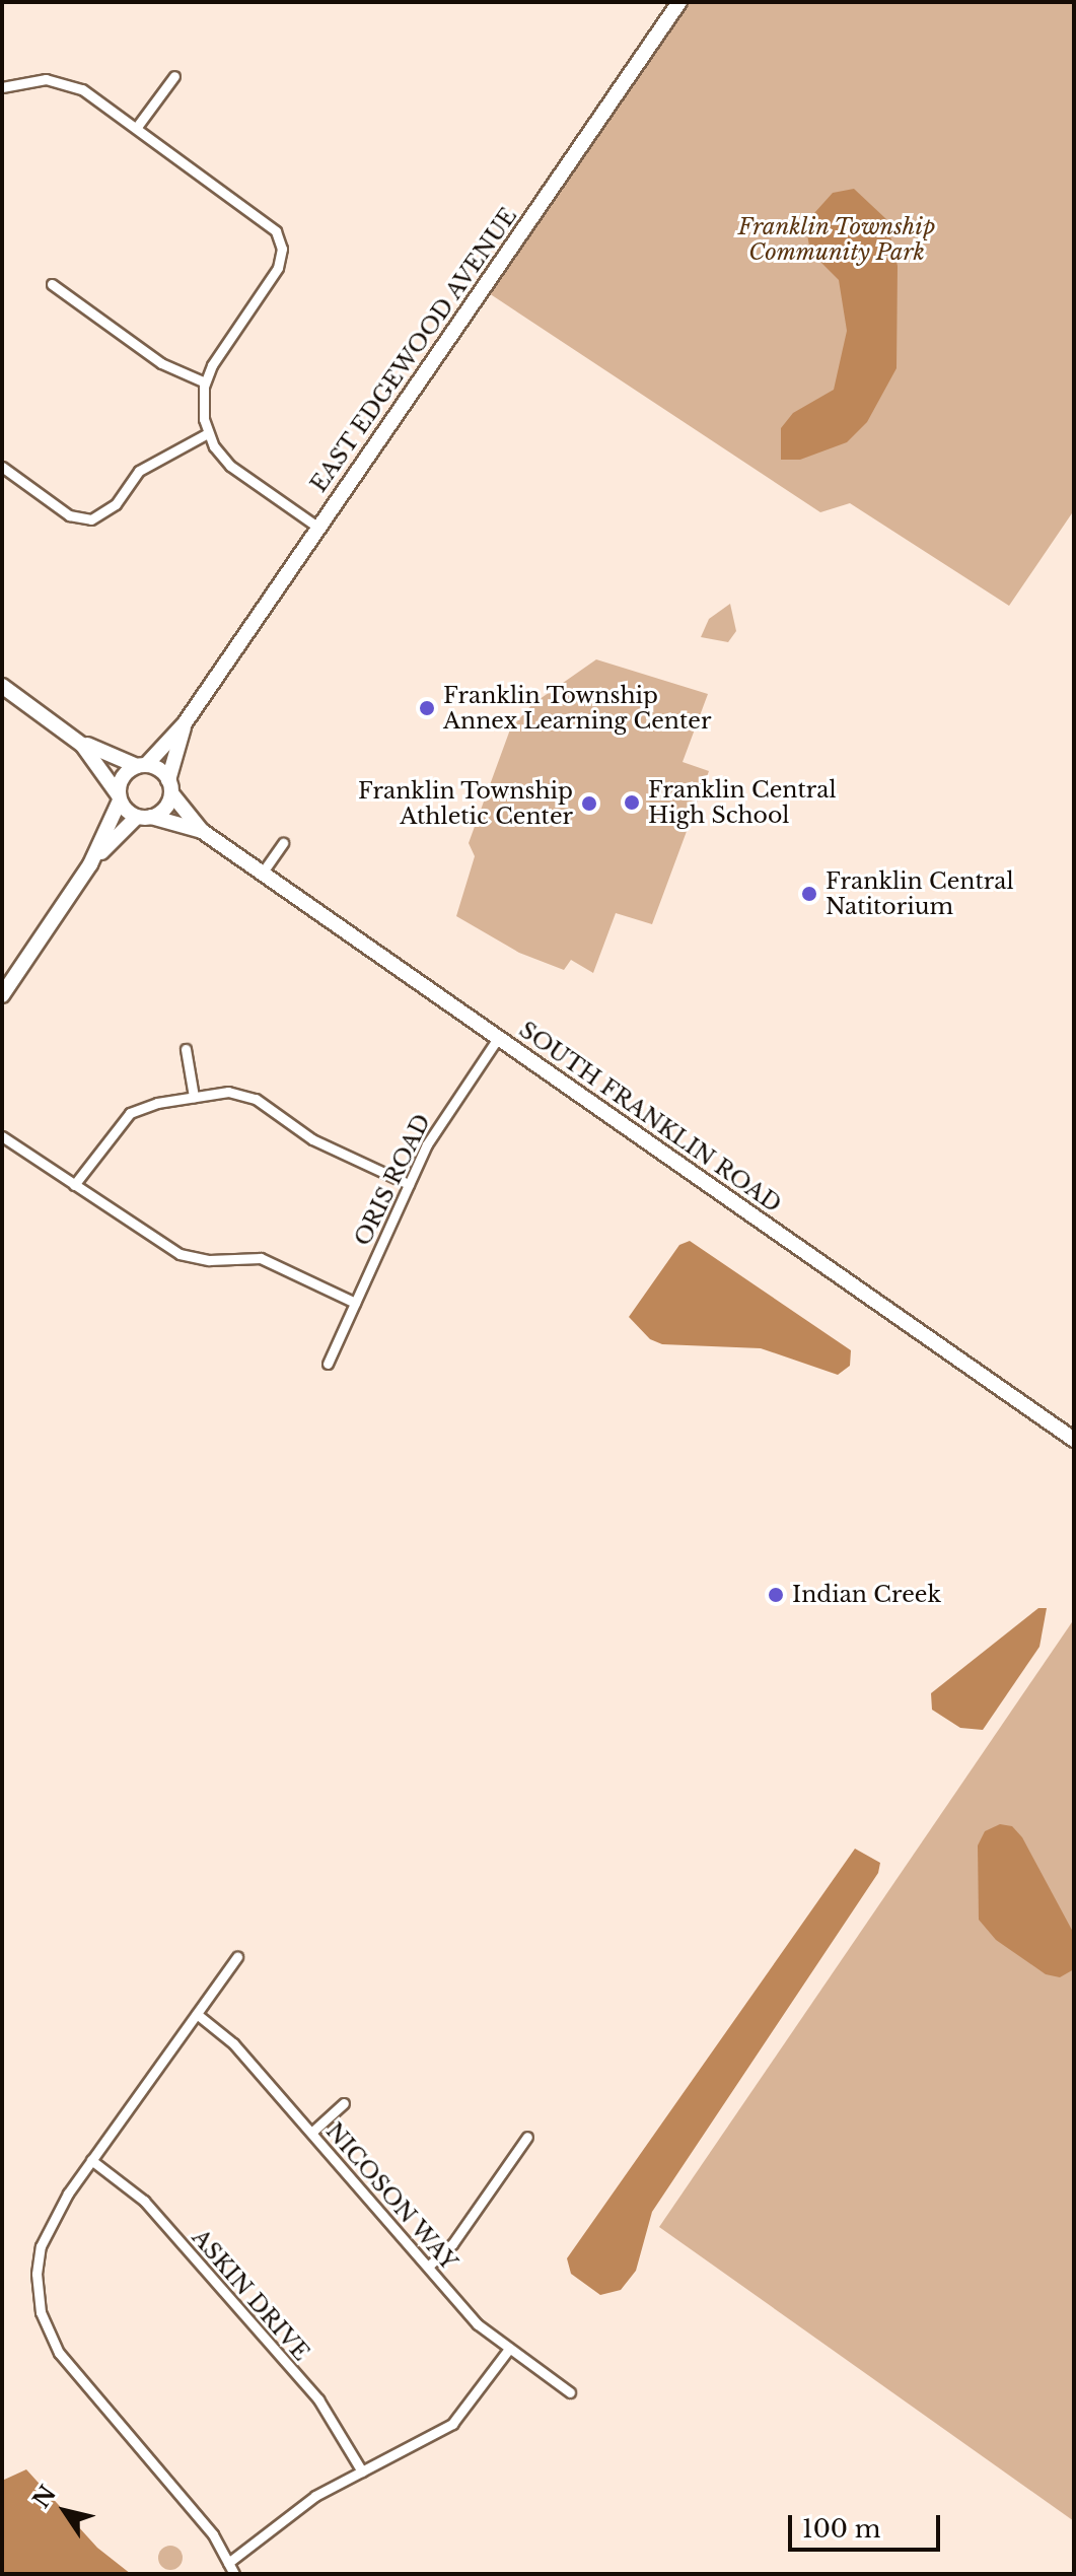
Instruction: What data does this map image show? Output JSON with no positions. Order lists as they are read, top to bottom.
{
  "streets": {
    "main road": ["EAST EDGEWOOD AVENUE", "SOUTH FRANKLIN ROAD"],
    "street": ["ORIS ROAD", "NICOSON WAY", "ASKIN DRIVE"]
  },
  "crossings": [
    ["SOUTH FRANKLIN ROAD", "ORIS ROAD"]
  ],
  "parks": ["Franklin Township Community Park"],
  "places": [
    "Franklin Township Annex Learning Center",
    "Franklin Central High School",
    "Franklin Township Athletic Center",
    "Franklin Central Natitorium",
    "Indian Creek"
  ],
  "scale_bar": "100 m",
  "north": "top left"
}
